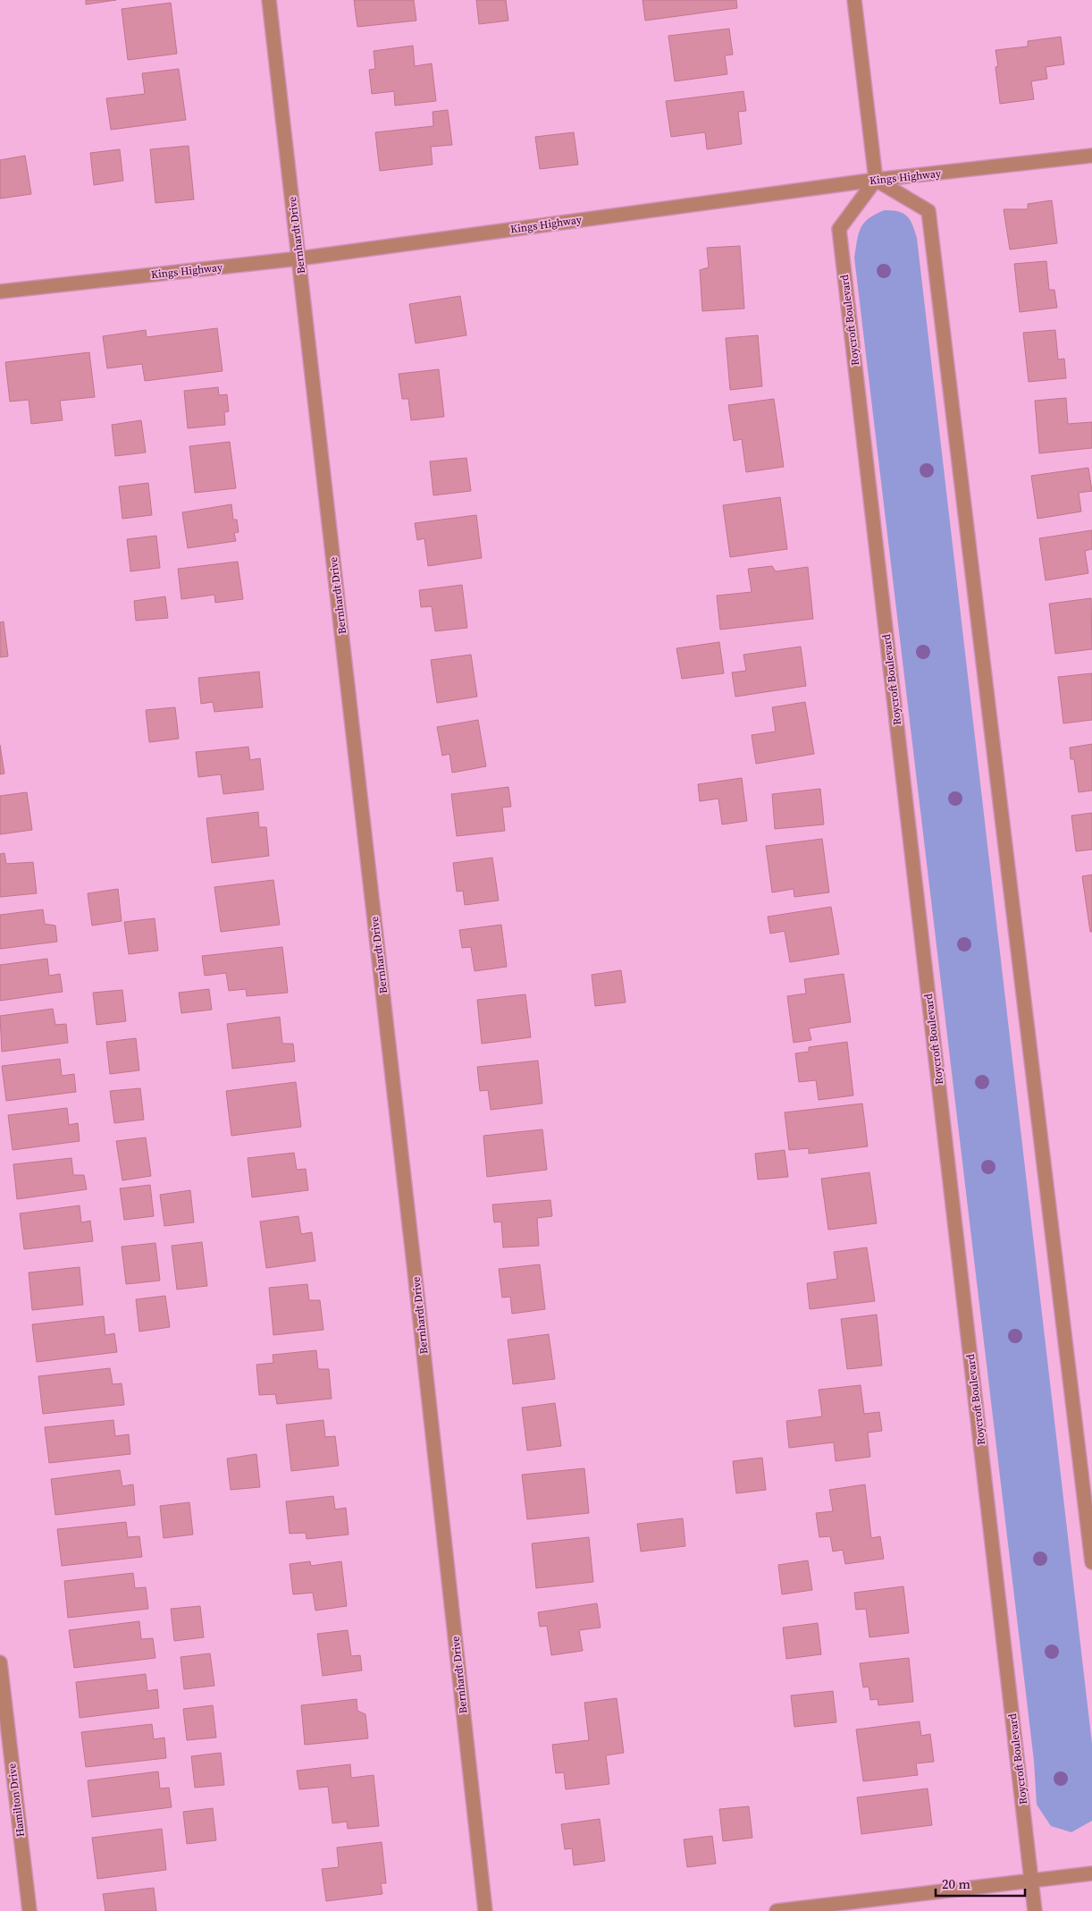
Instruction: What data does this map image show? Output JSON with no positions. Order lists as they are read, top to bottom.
{
  "streets": {
    "street": [
      "Kings Highway",
      "Bernhardt Drive",
      "Roycroft Boulevard",
      "Hamilton Drive"
    ]
  },
  "crossings": [
    ["Kings Highway", "Bernhardt Drive"],
    ["Kings Highway", "Roycroft Boulevard"]
  ],
  "scale_bar": "20 m"
}
